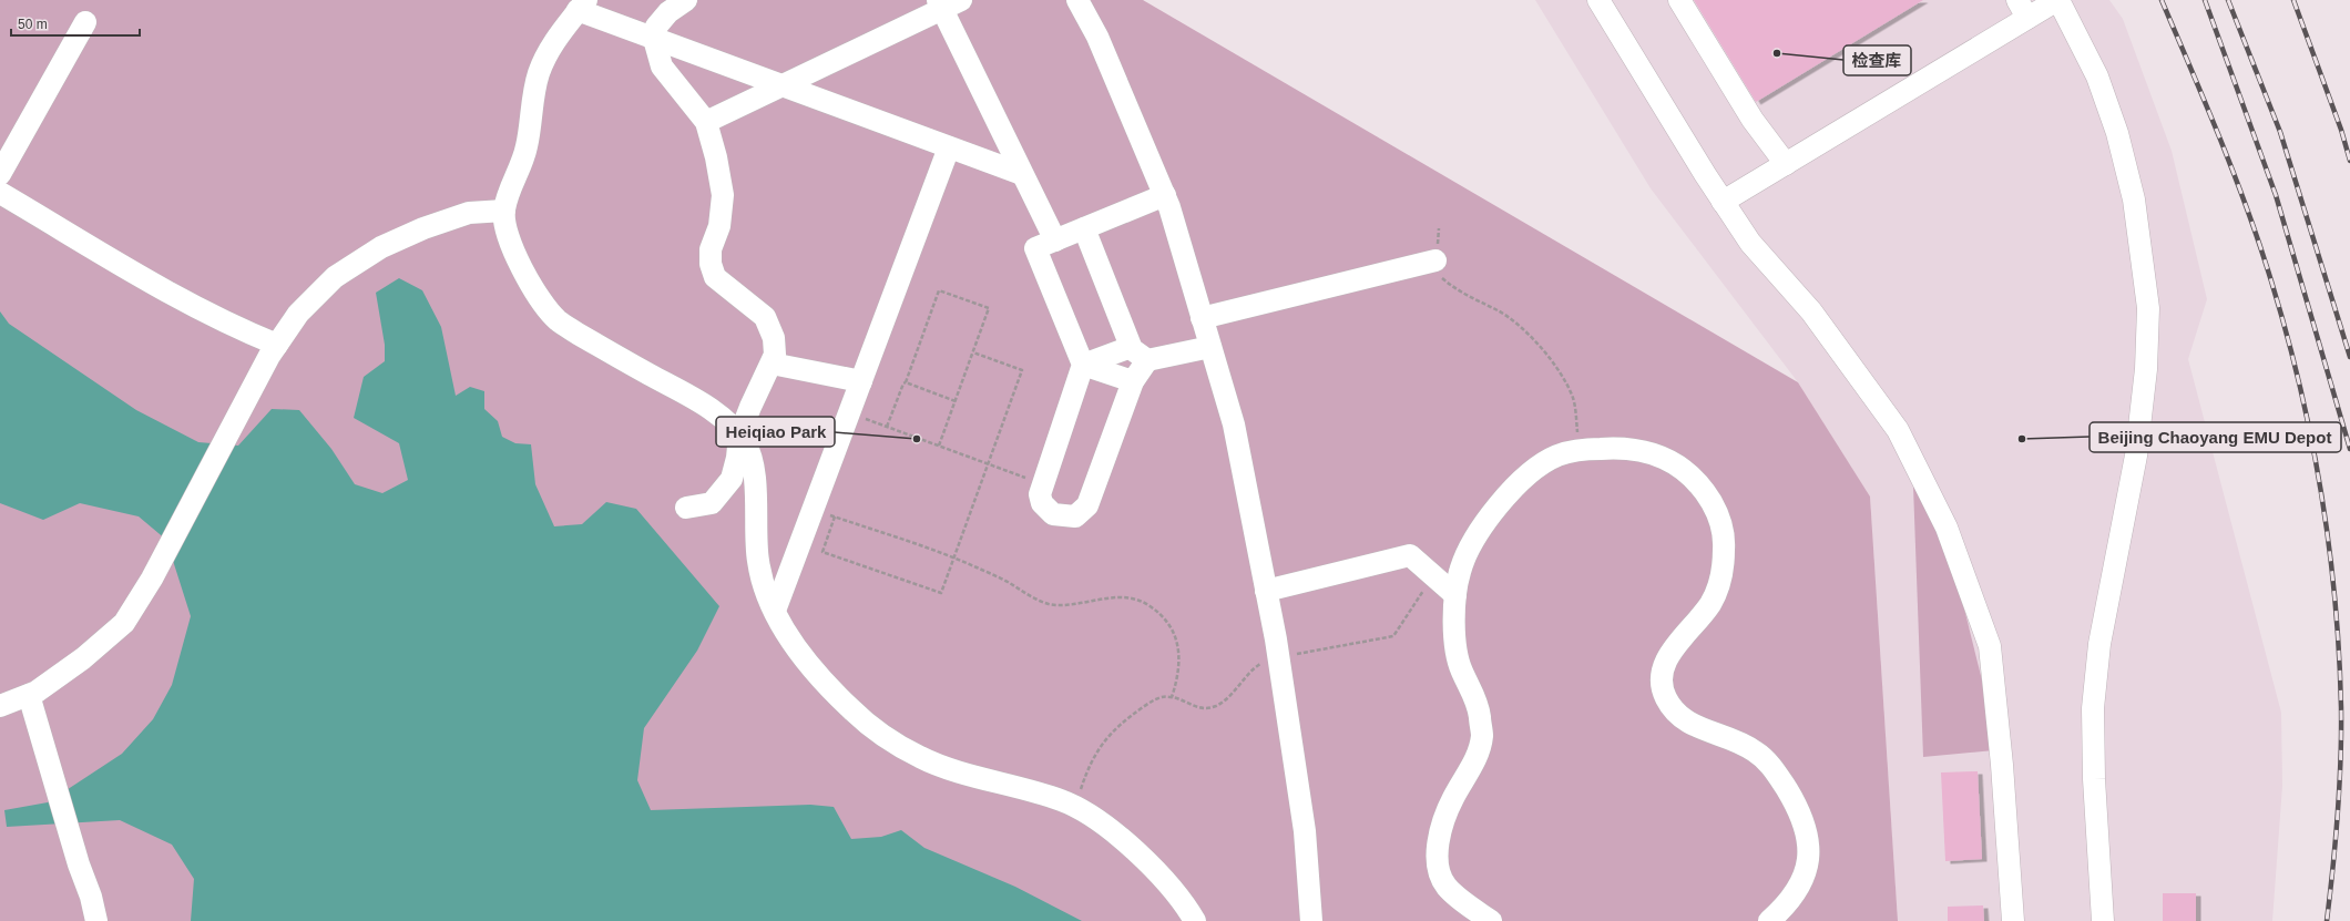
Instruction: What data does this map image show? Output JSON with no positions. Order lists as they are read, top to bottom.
{
  "places": ["检查库", "Heiqiao Park", "Beijing Chaoyang EMU Depot"],
  "scale_bar": "50 m"
}
